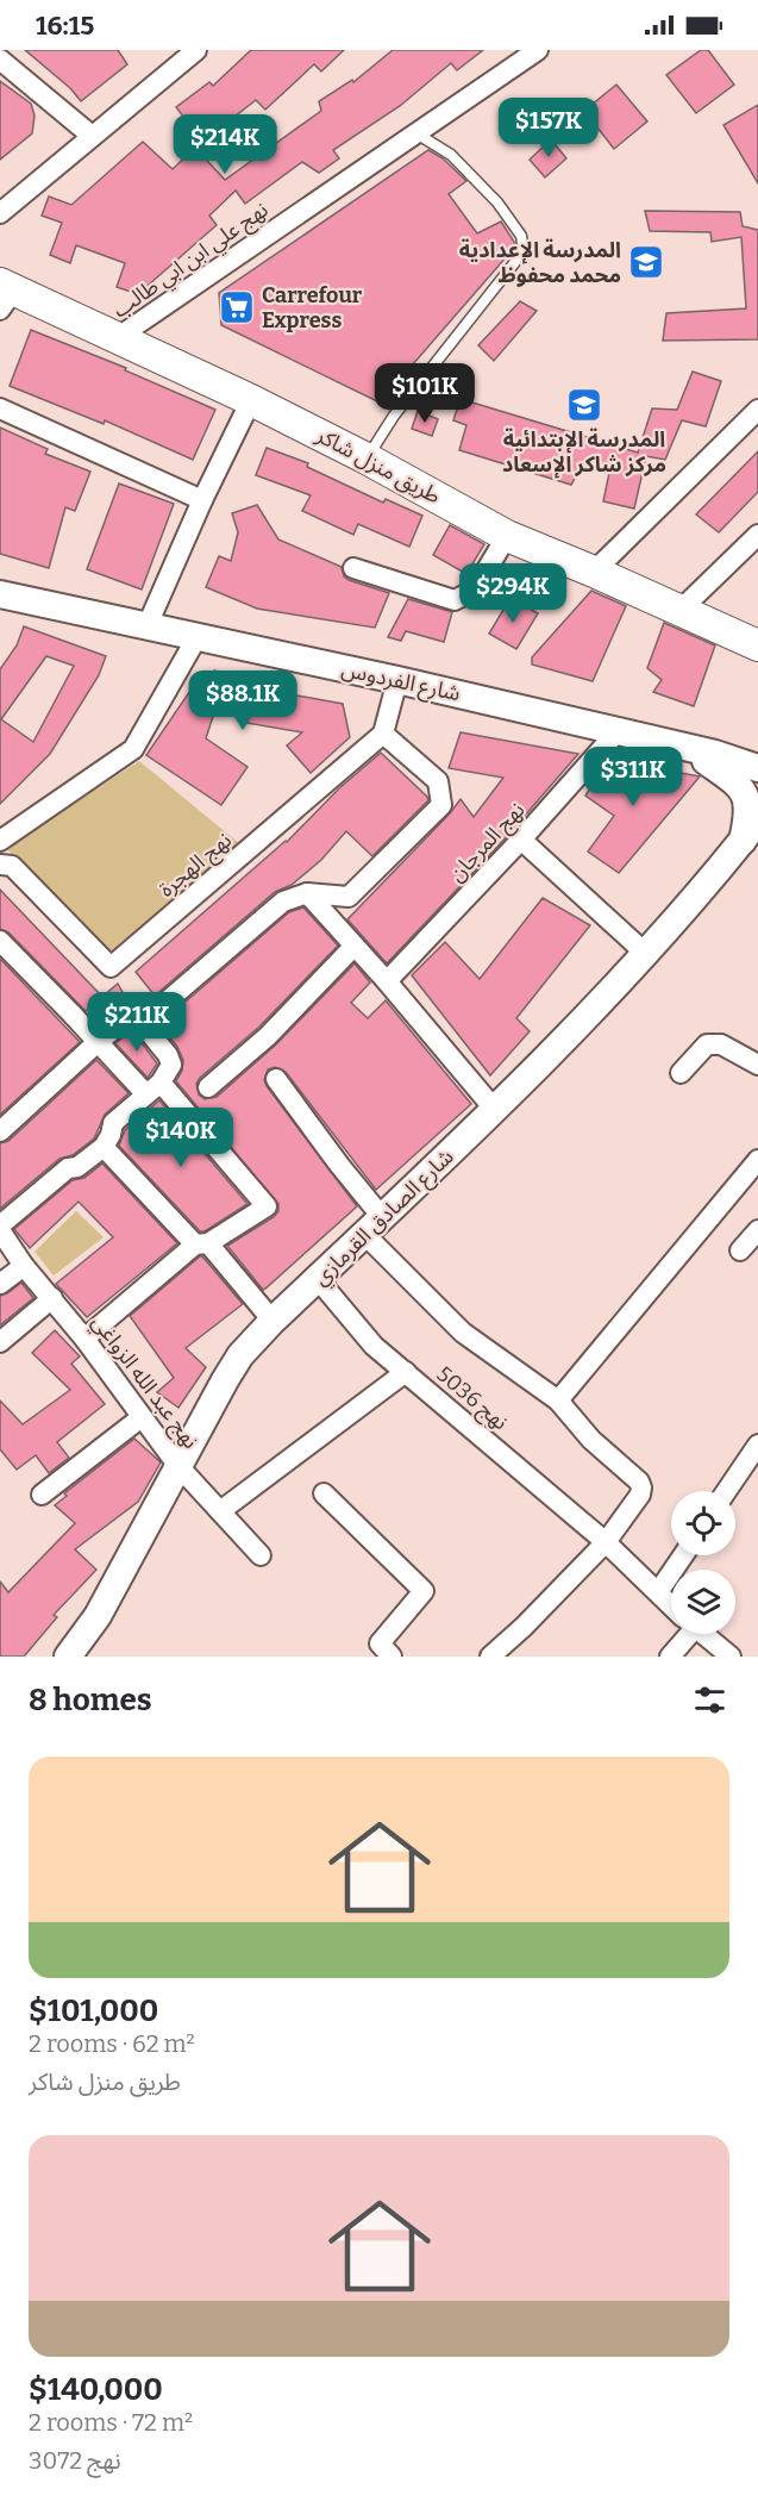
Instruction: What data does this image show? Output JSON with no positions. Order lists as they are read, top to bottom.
{
  "streets": {
    "main road": ["طريق منزل شاكر", "شارع الفردوس", "شارع الصادق القرمازي"],
    "street": [
      "نهج علي ابن ابي طالب",
      "نهج المرجان",
      "نهج الهجرة",
      "نهج عبد الله الزواغي",
      "نهج 5036"
    ]
  },
  "crossings": [
    ["نهج علي ابن ابي طالب", "طريق منزل شاكر"],
    ["شارع الفردوس", "نهج المرجان"],
    ["شارع الصادق القرمازي", "نهج عبد الله الزواغي"],
    ["شارع الصادق القرمازي", "نهج 5036"]
  ],
  "places": {
    "school or university": ["المدرسة الإعدادية محمد محفوظ", "المدرسة الإبتدائية مركز شاكر الإسعاد"],
    "supermarket": ["Carrefour Express"]
  },
  "page": {
    "status": "16:15",
    "price": [
      "$157K",
      "$214K",
      "$101K",
      "$294K",
      "$88.1K",
      "$311K",
      "$211K",
      "$140K"
    ],
    "heading": "8 homes",
    "list": [
      {
        "name": "$101,000",
        "note": "2 rooms · 62 m² · طريق منزل شاكر"
      },
      {
        "name": "$140,000",
        "note": "2 rooms · 72 m² · نهج 3072"
      }
    ]
  }
}
